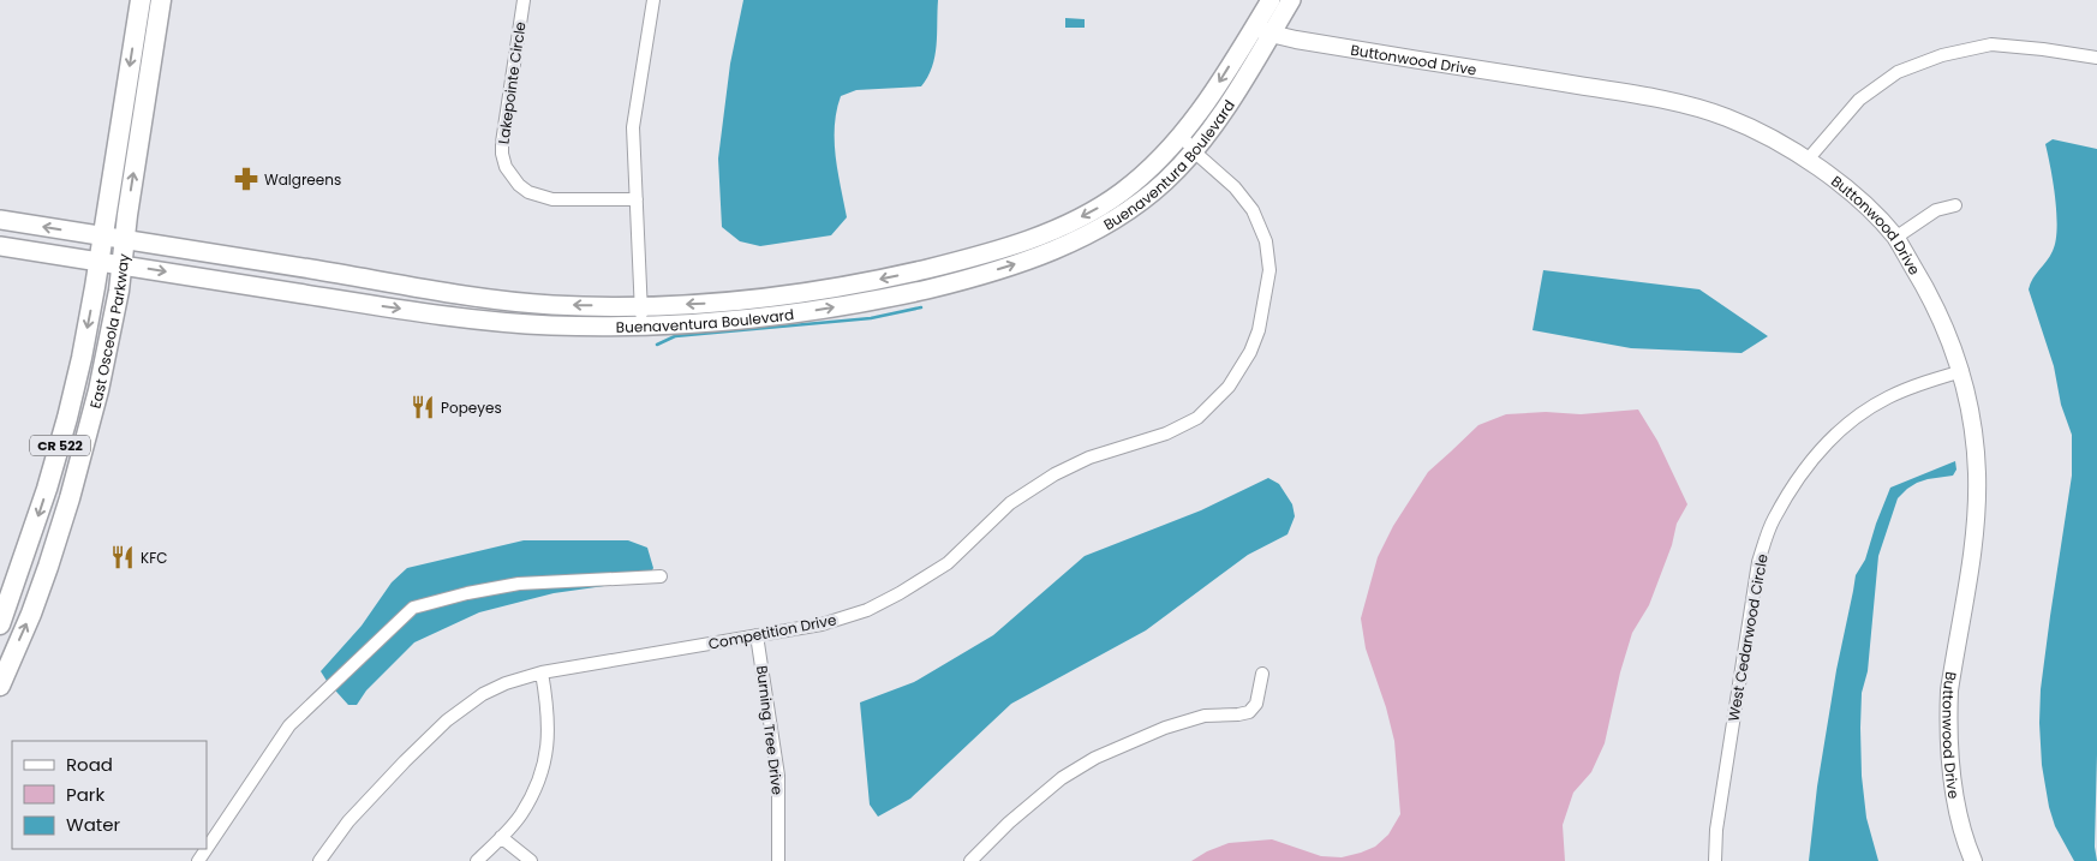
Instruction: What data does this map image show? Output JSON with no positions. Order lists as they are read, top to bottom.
{
  "streets": {
    "main road": ["Buenaventura Boulevard", "East Osceola Parkway", "CR 522"],
    "street": [
      "Buttonwood Drive",
      "Lakepointe Circle",
      "Competition Drive",
      "West Cedarwood Circle",
      "Burning Tree Drive"
    ]
  },
  "crossings": [
    ["Buttonwood Drive", "Buenaventura Boulevard"],
    ["Buttonwood Drive", "West Cedarwood Circle"],
    ["Buenaventura Boulevard", "East Osceola Parkway"],
    ["Buenaventura Boulevard", "Competition Drive"],
    ["Competition Drive", "Burning Tree Drive"]
  ],
  "places": {
    "pharmacy": ["Walgreens"],
    "restaurant": ["Popeyes", "KFC"]
  },
  "legend": ["Road", "Park", "Water"]
}
